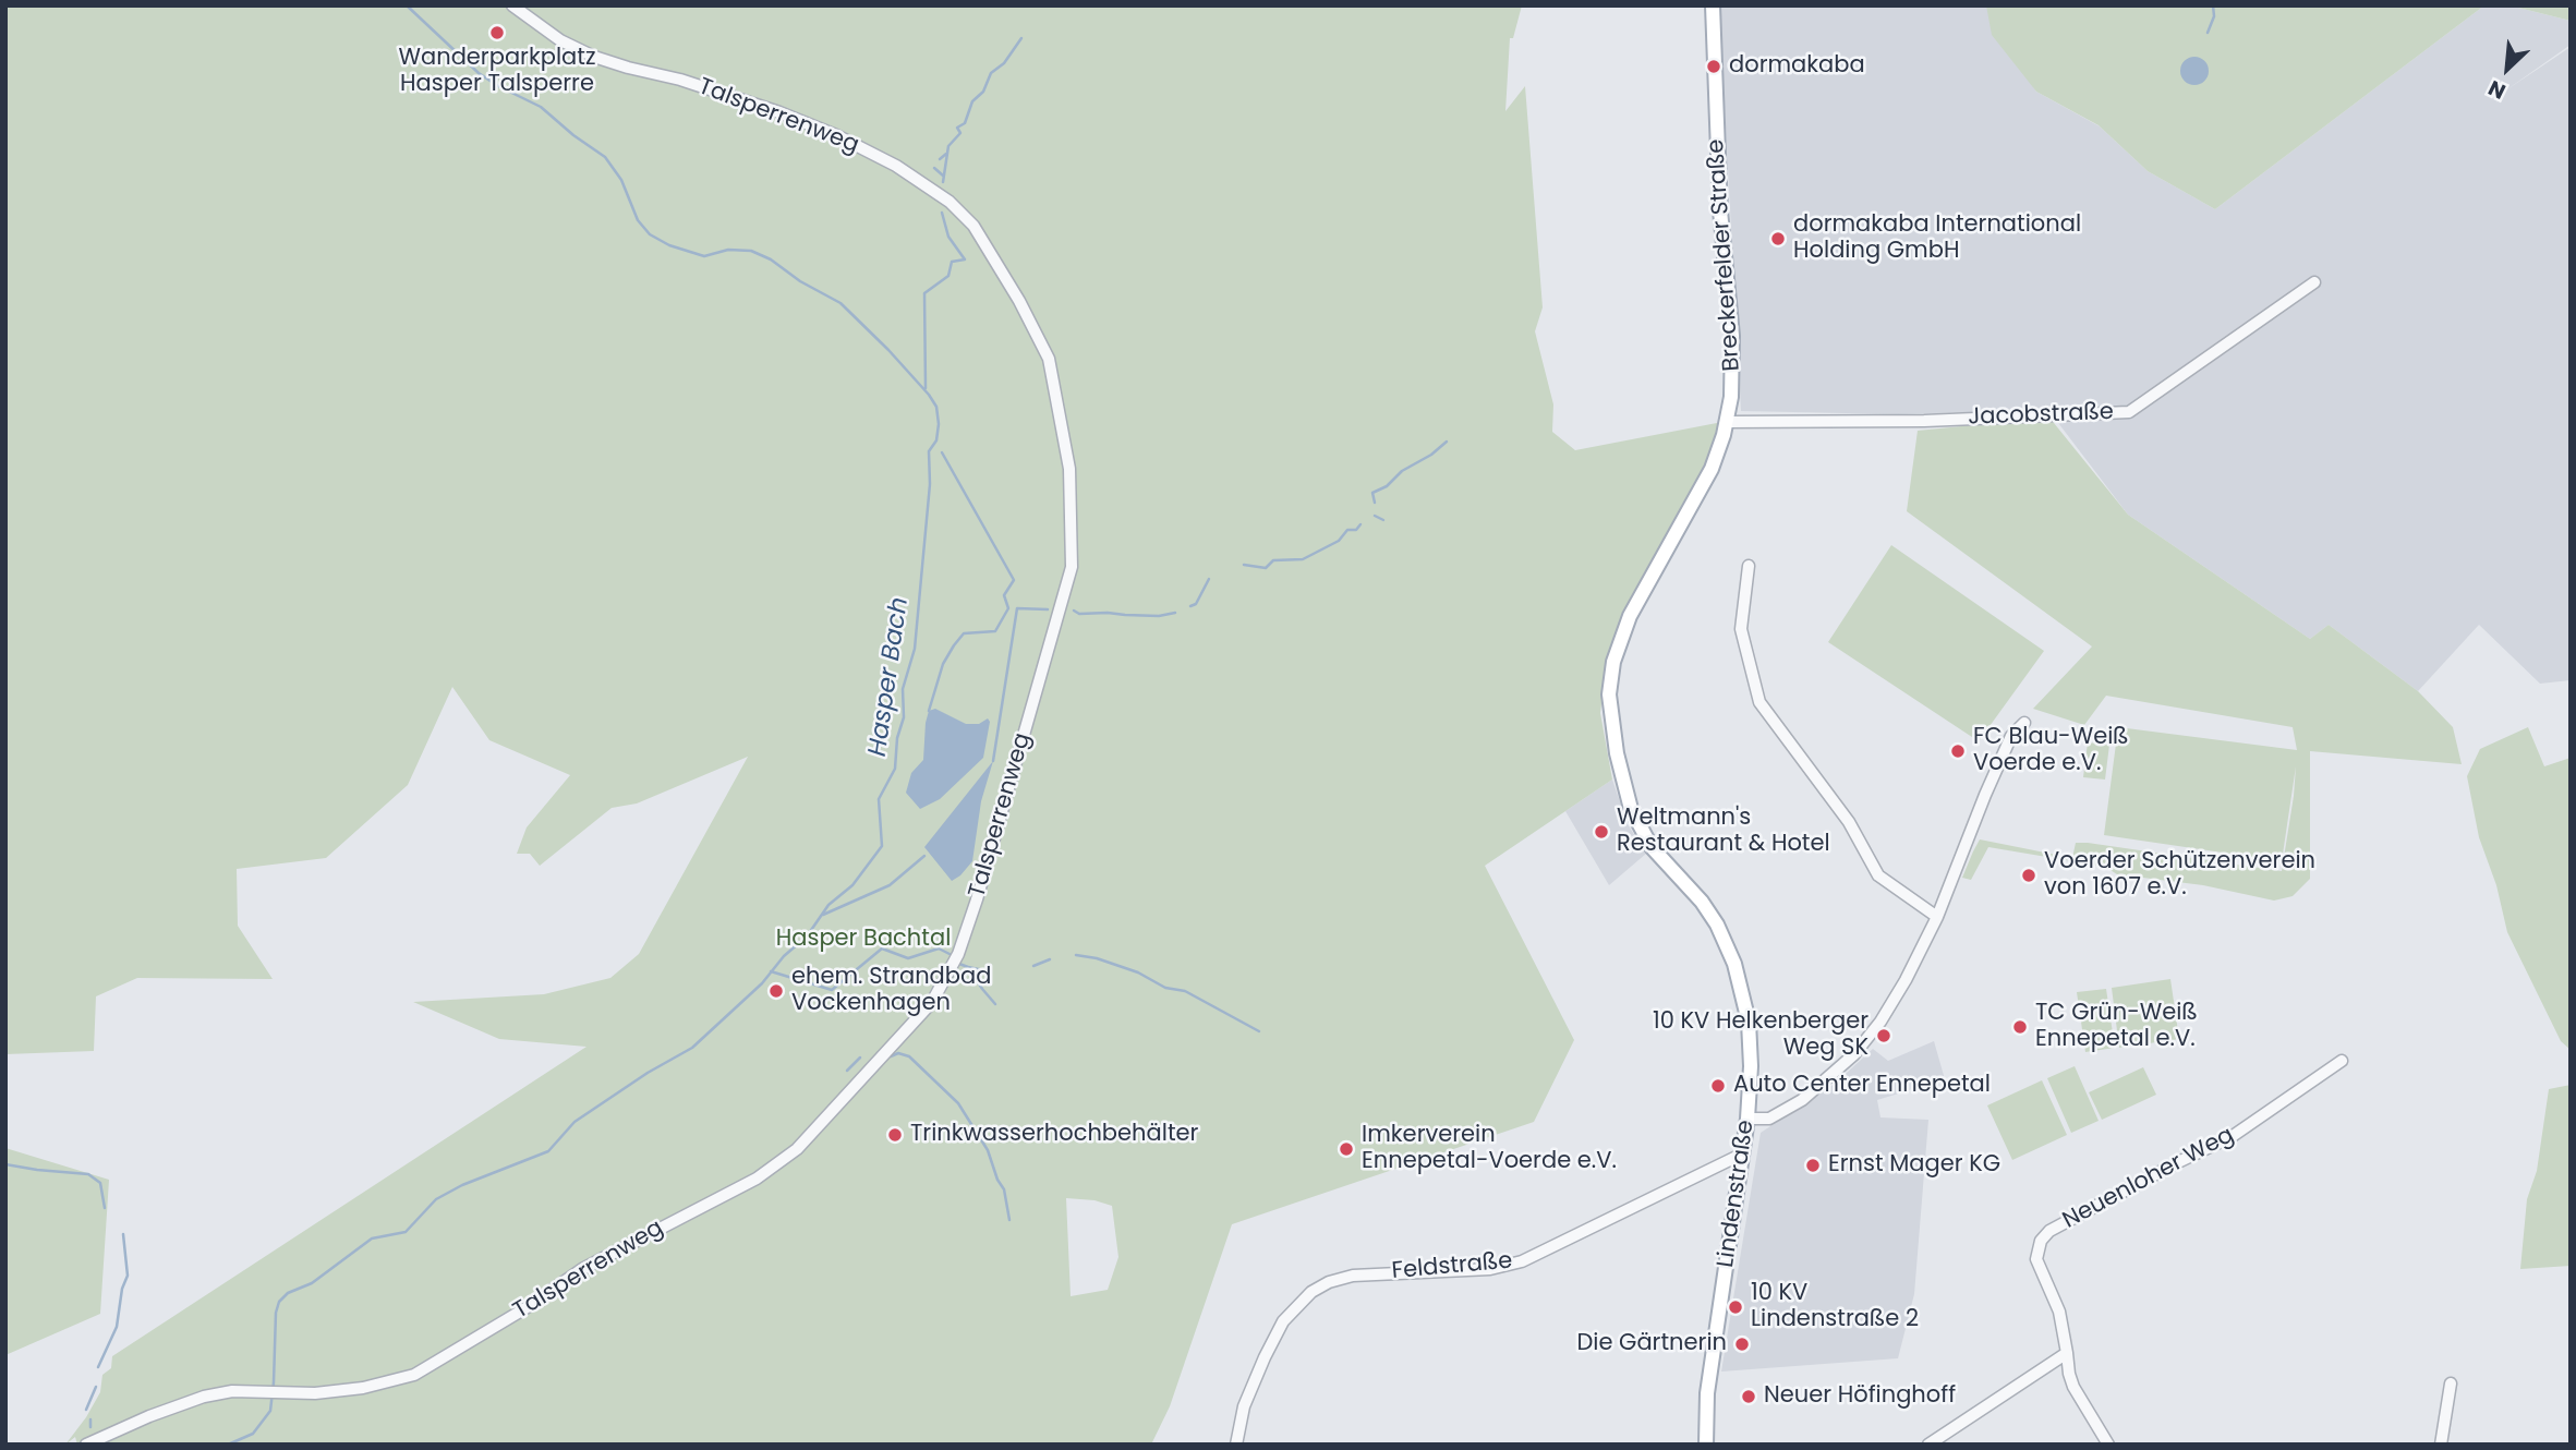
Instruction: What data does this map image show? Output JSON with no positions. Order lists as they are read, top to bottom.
{
  "streets": {
    "main road": ["Breckerfelder Straße", "Lindenstraße"],
    "street": [
      "Talsperrenweg",
      "Jacobstraße",
      "Neuenloher Weg",
      "Feldstraße"
    ]
  },
  "crossings": [
    ["Breckerfelder Straße", "Jacobstraße"],
    ["Breckerfelder Straße", "Lindenstraße"],
    ["Lindenstraße", "Feldstraße"]
  ],
  "water": ["Hasper Bach"],
  "parks": ["Hasper Bachtal"],
  "places": [
    "Wanderparkplatz Hasper Talsperre",
    "dormakaba",
    "dormakaba International Holding GmbH",
    "FC Blau-Weiß Voerde e.V.",
    "Weltmann's Restaurant & Hotel",
    "Voerder Schützenverein von 1607 e.V.",
    "ehem. Strandbad Vockenhagen",
    "TC Grün-Weiß Ennepetal e.V.",
    "10 KV Helkenberger Weg SK",
    "Auto Center Ennepetal",
    "Trinkwasserhochbehälter",
    "Imkerverein Ennepetal-Voerde e.V.",
    "Ernst Mager KG",
    "10 KV Lindenstraße 2",
    "Die Gärtnerin",
    "Neuer Höfinghoff"
  ],
  "north": "bottom left"
}
